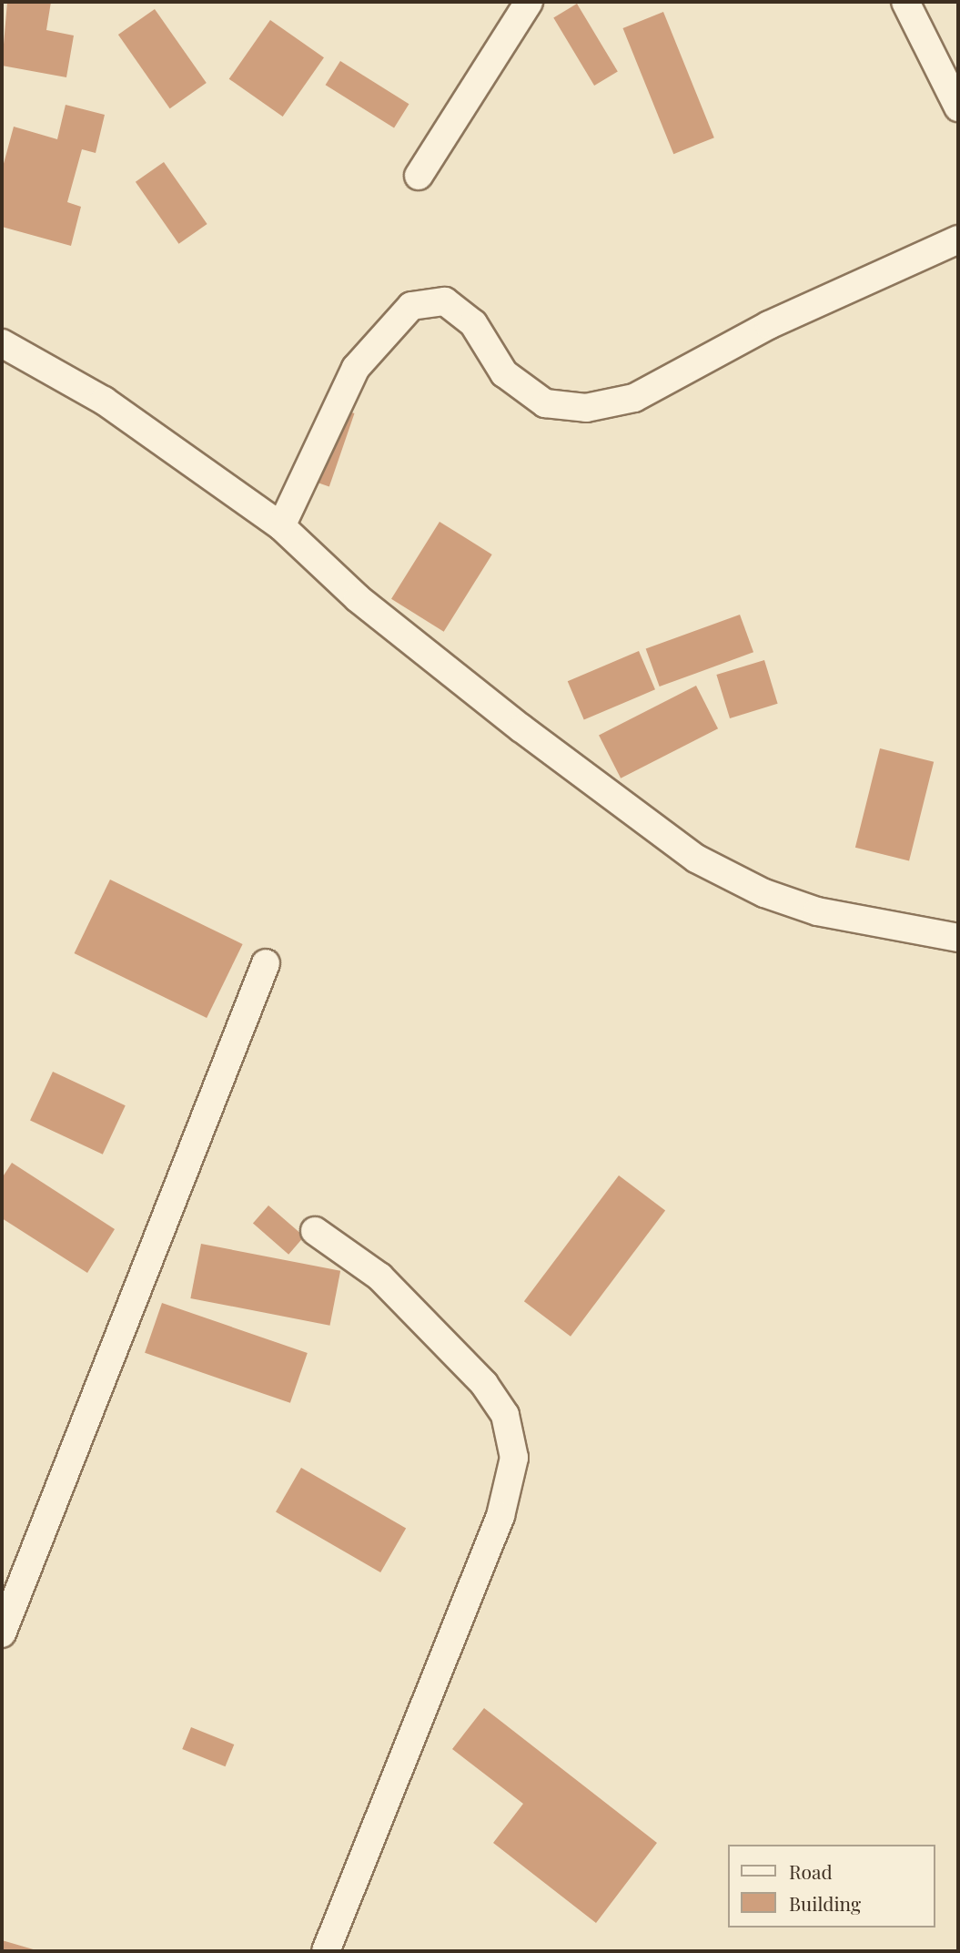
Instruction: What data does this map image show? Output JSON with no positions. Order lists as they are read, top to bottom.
{
  "legend": ["Road", "Building"]
}
